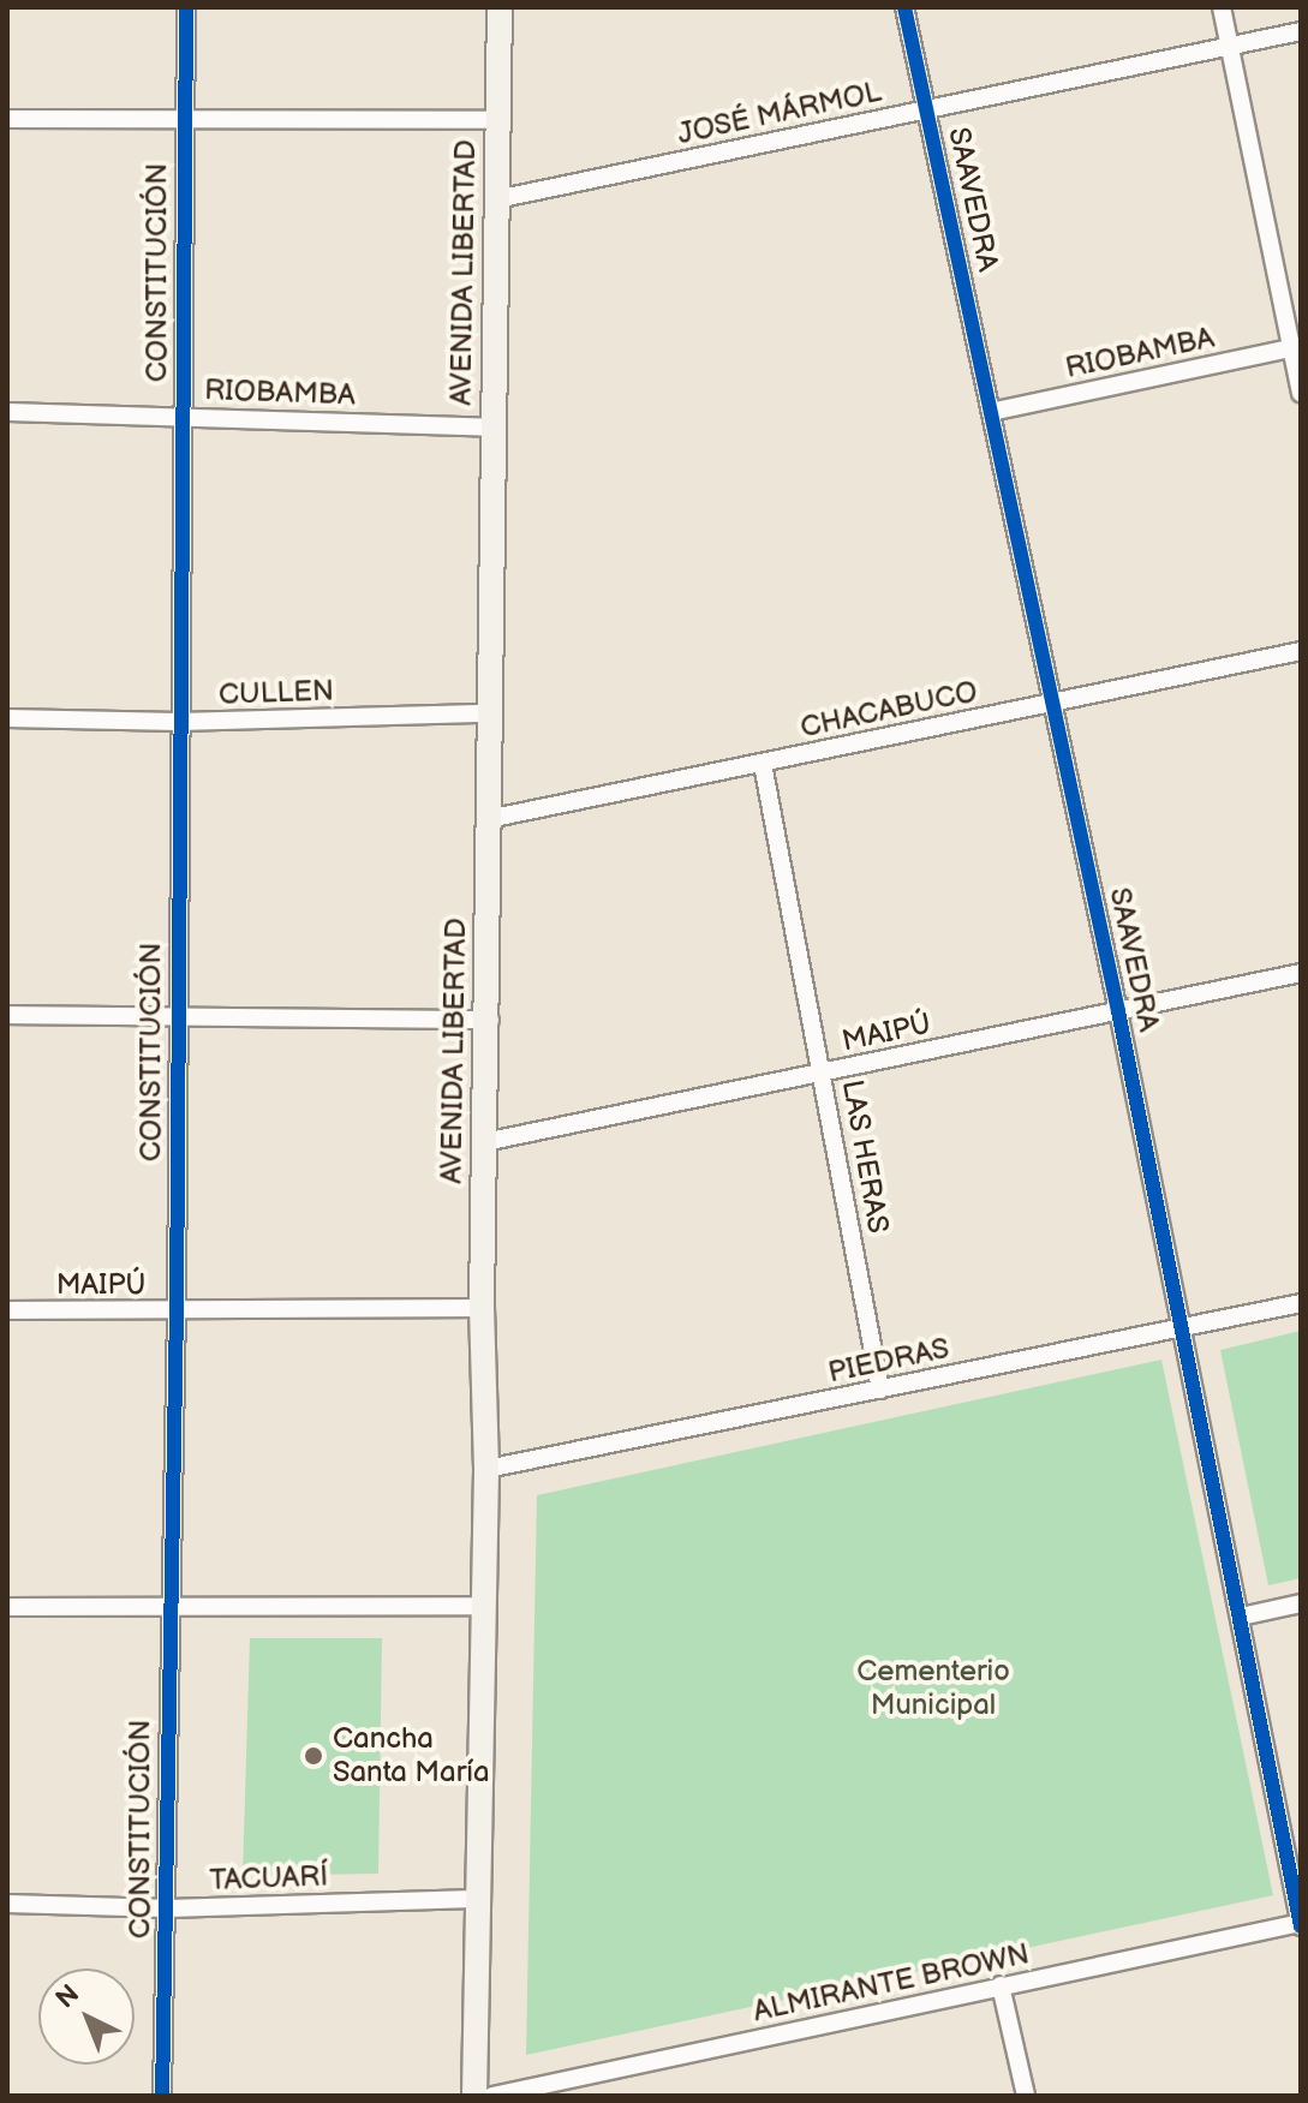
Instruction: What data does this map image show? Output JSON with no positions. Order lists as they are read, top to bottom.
{
  "streets": {
    "main road": ["AVENIDA LIBERTAD"],
    "street": [
      "JOSÉ MÁRMOL",
      "SAAVEDRA",
      "CONSTITUCIÓN",
      "RIOBAMBA",
      "CULLEN",
      "CHACABUCO",
      "MAIPÚ",
      "LAS HERAS",
      "PIEDRAS",
      "TACUARÍ",
      "ALMIRANTE BROWN"
    ]
  },
  "crossings": [
    ["JOSÉ MÁRMOL", "SAAVEDRA"],
    ["JOSÉ MÁRMOL", "AVENIDA LIBERTAD"],
    ["SAAVEDRA", "RIOBAMBA"],
    ["SAAVEDRA", "CHACABUCO"],
    ["SAAVEDRA", "MAIPÚ"],
    ["SAAVEDRA", "PIEDRAS"],
    ["SAAVEDRA", "ALMIRANTE BROWN"],
    ["CONSTITUCIÓN", "RIOBAMBA"],
    ["CONSTITUCIÓN", "CULLEN"],
    ["CONSTITUCIÓN", "MAIPÚ"],
    ["CONSTITUCIÓN", "TACUARÍ"],
    ["AVENIDA LIBERTAD", "RIOBAMBA"],
    ["AVENIDA LIBERTAD", "CULLEN"],
    ["AVENIDA LIBERTAD", "CHACABUCO"],
    ["AVENIDA LIBERTAD", "MAIPÚ"],
    ["AVENIDA LIBERTAD", "PIEDRAS"],
    ["AVENIDA LIBERTAD", "TACUARÍ"],
    ["CHACABUCO", "LAS HERAS"],
    ["MAIPÚ", "LAS HERAS"],
    ["LAS HERAS", "PIEDRAS"]
  ],
  "parks": ["Cementerio Municipal"],
  "places": ["Cancha Santa María"],
  "north": "top left"
}
